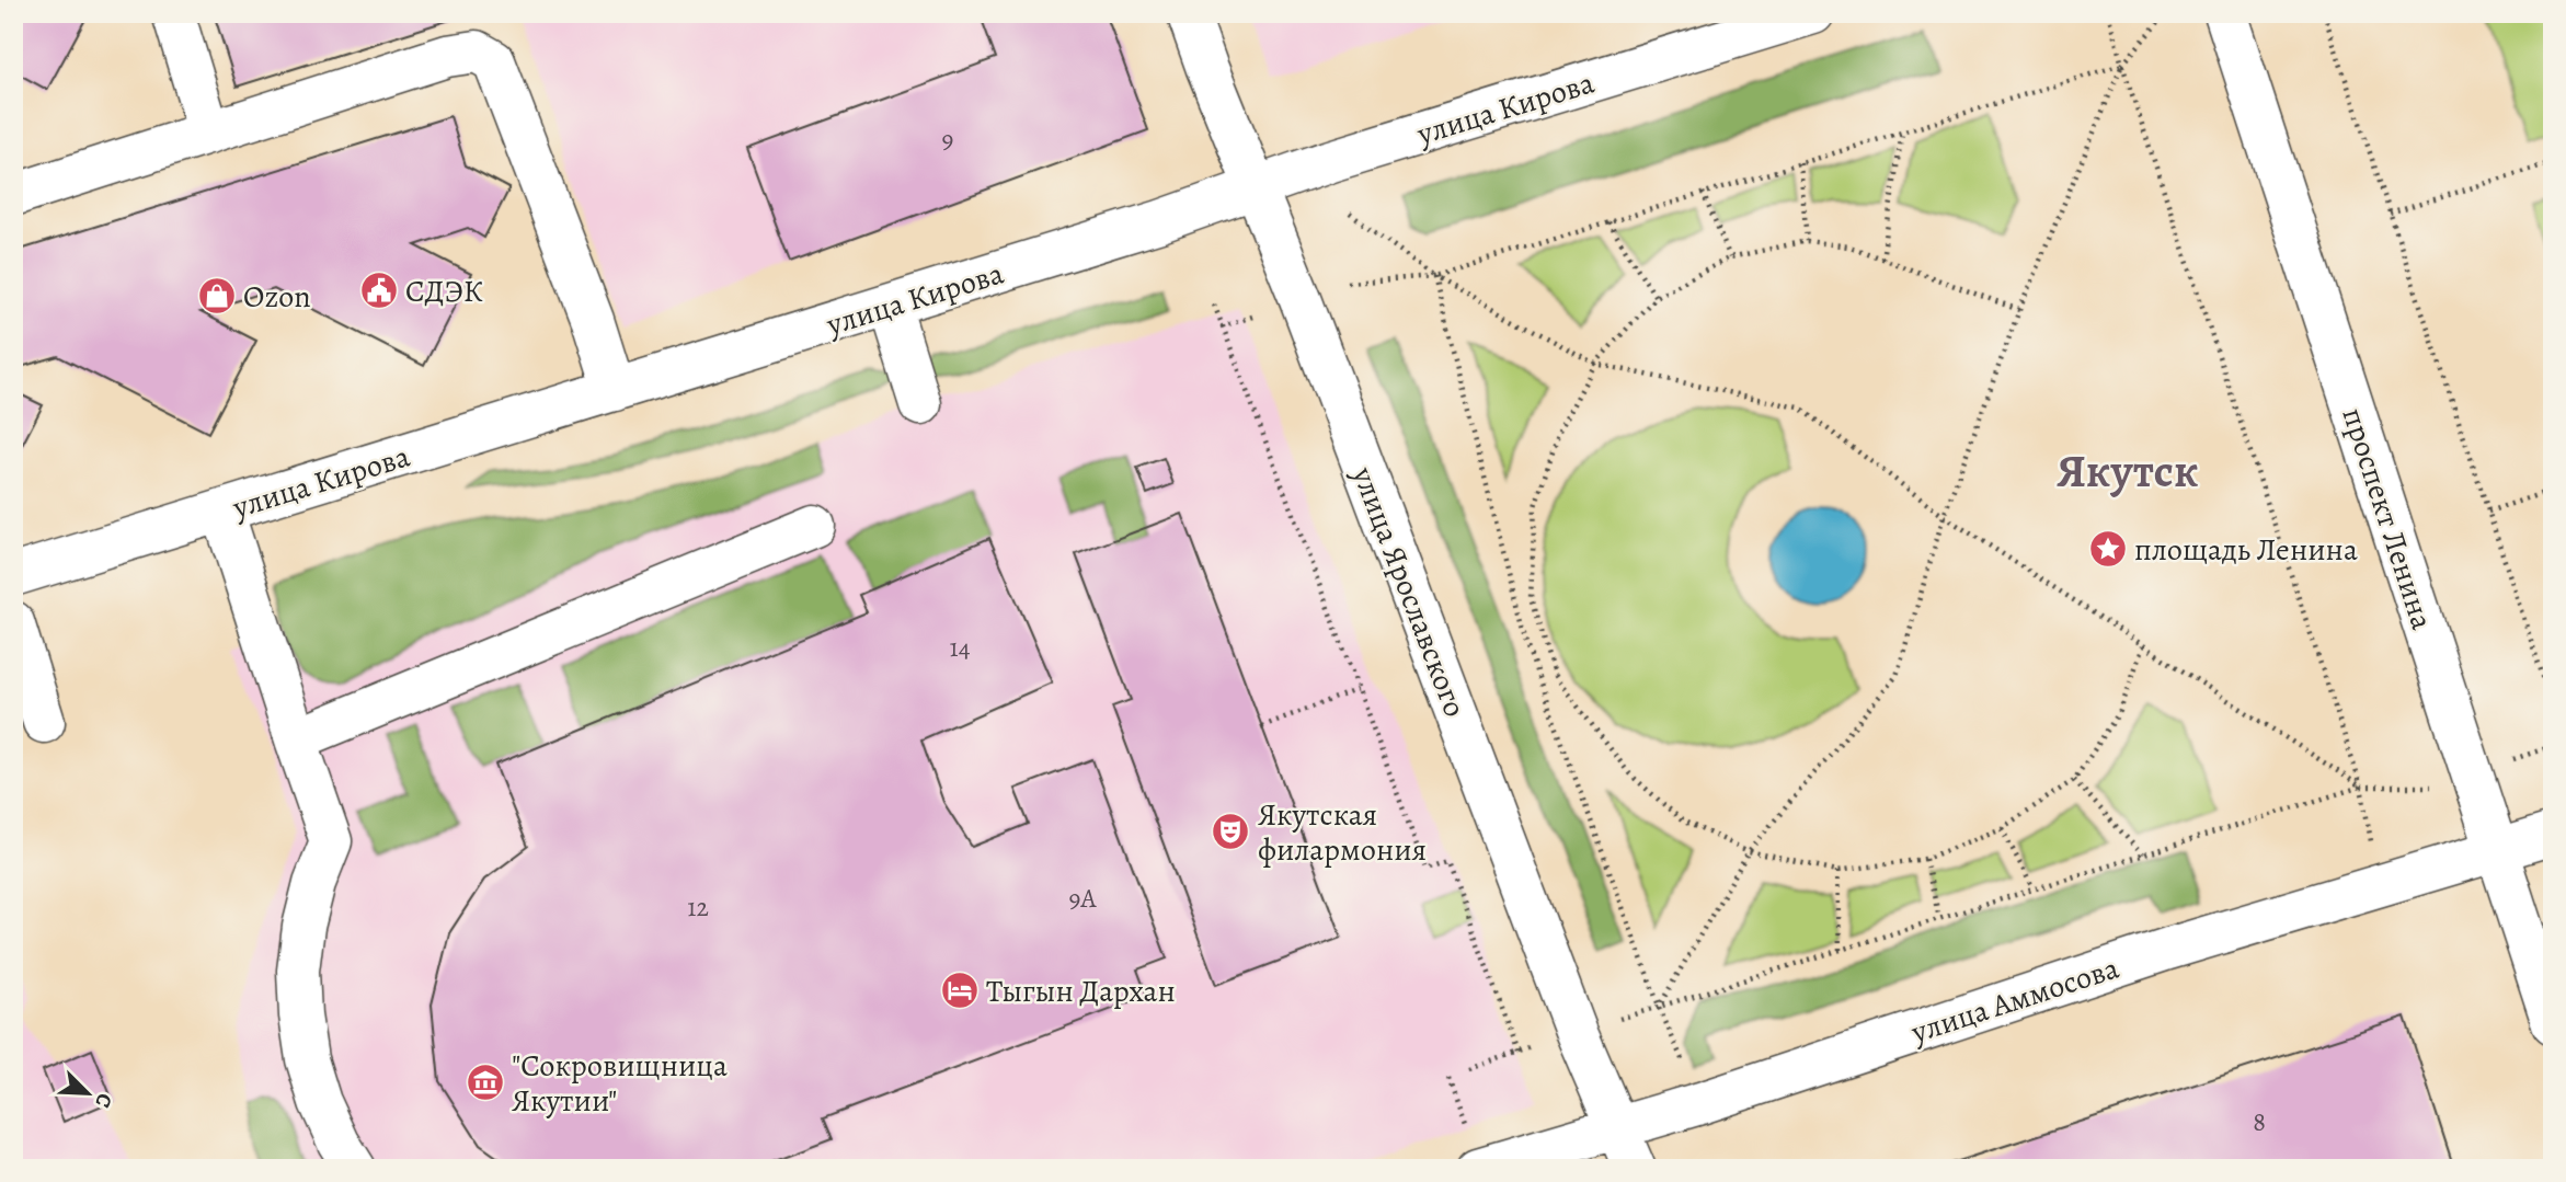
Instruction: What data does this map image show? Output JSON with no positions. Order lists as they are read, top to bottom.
{
  "streets": {
    "street": [
      "улица Кирова",
      "проспект Ленина",
      "улица Ярославского",
      "улица Аммосова"
    ]
  },
  "crossings": [
    ["улица Кирова", "улица Ярославского"],
    ["проспект Ленина", "улица Аммосова"],
    ["улица Ярославского", "улица Аммосова"]
  ],
  "districts": ["Якутск"],
  "places": {
    "public building": ["СДЭК"],
    "shop": ["Ozon"],
    "place": ["площадь Ленина"],
    "theatre": ["Якутская филармония"],
    "hotel": ["Тыгын Дархан"],
    "museum": ["\"Сокровищница Якутии\""]
  },
  "house_numbers": [
    "9",
    "14",
    "9А",
    "12",
    "8"
  ],
  "north": "bottom right"
}
